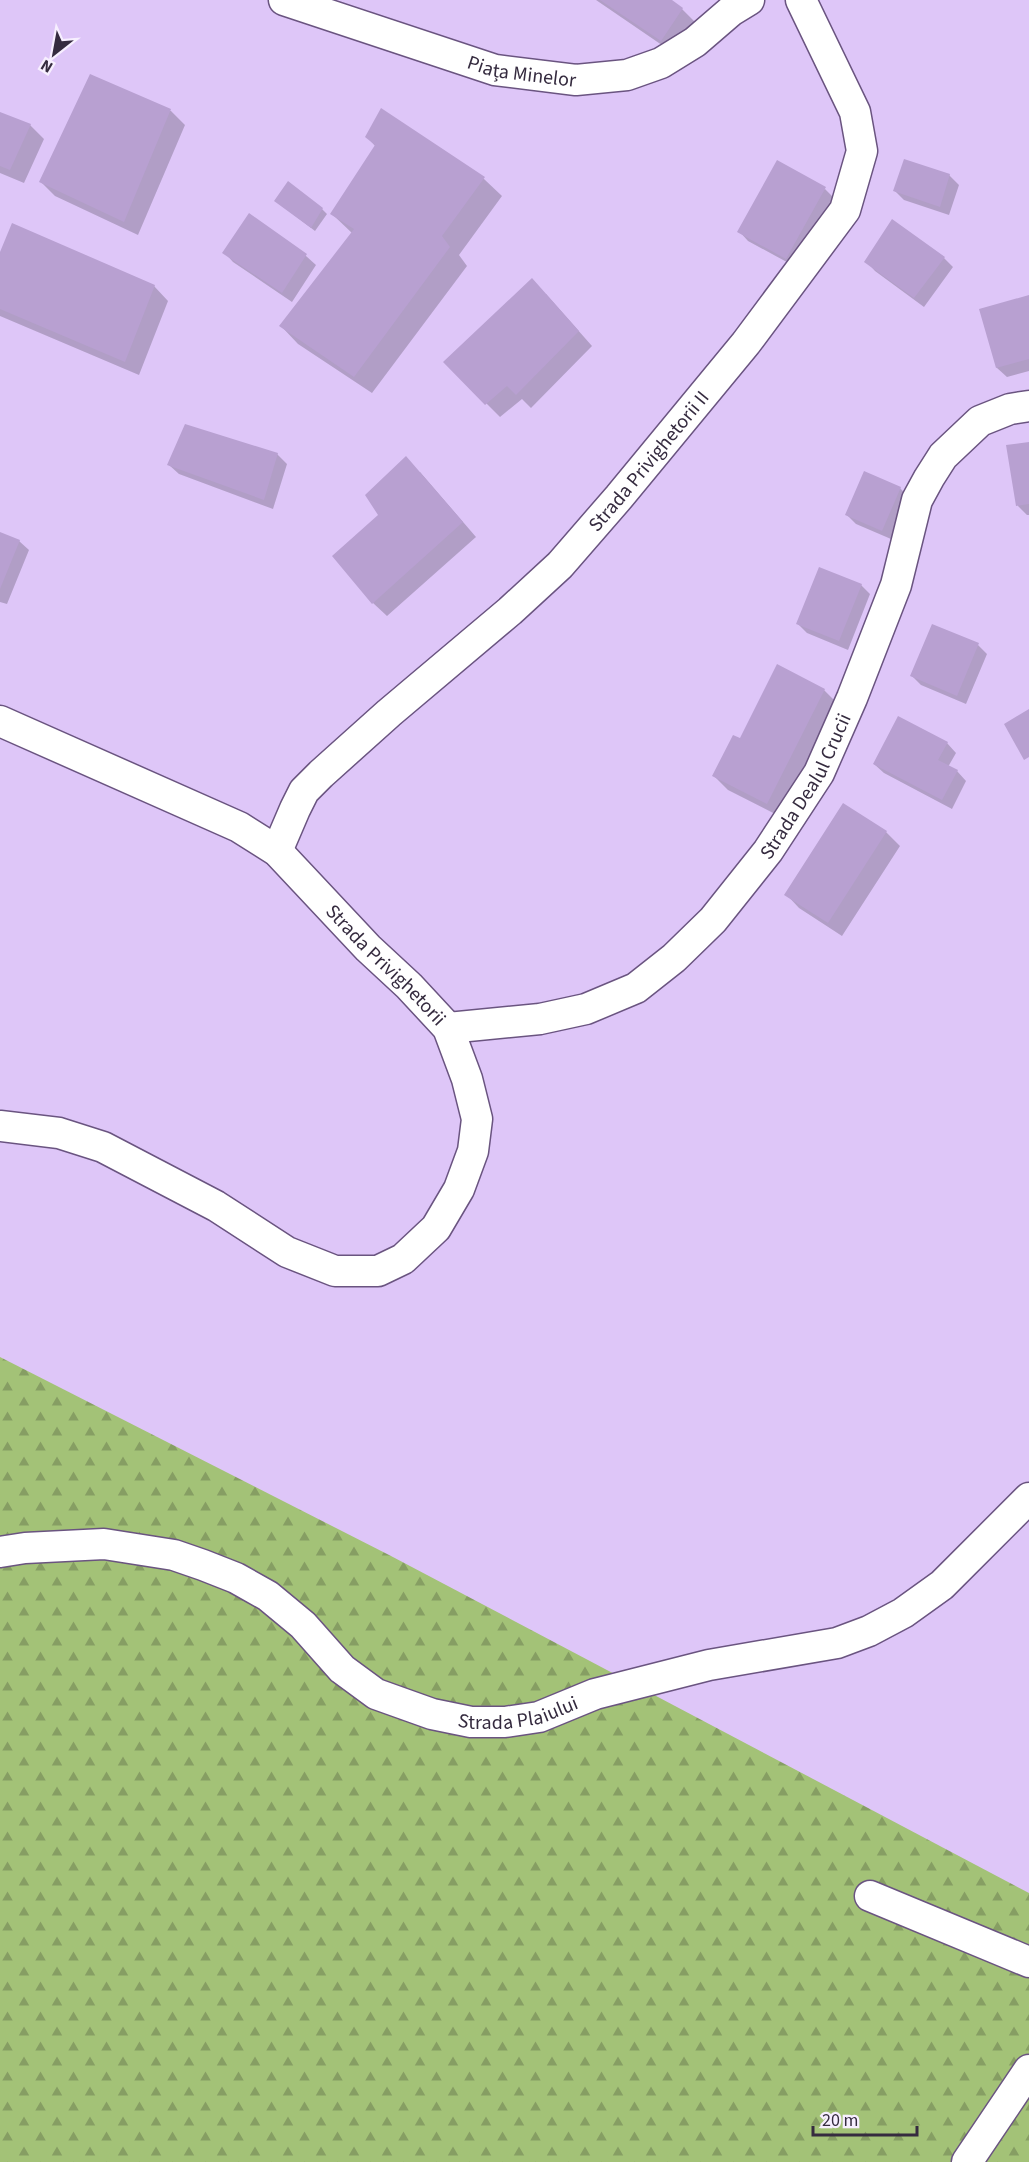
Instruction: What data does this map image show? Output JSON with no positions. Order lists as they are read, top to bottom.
{
  "streets": {
    "street": [
      "Piața Minelor",
      "Strada Privighetorii II",
      "Strada Dealul Crucii",
      "Strada Privighetorii",
      "Strada Plaiului"
    ]
  },
  "crossings": [
    ["Strada Privighetorii II", "Strada Privighetorii"],
    ["Strada Dealul Crucii", "Strada Privighetorii"]
  ],
  "scale_bar": "20 m",
  "north": "bottom left"
}
